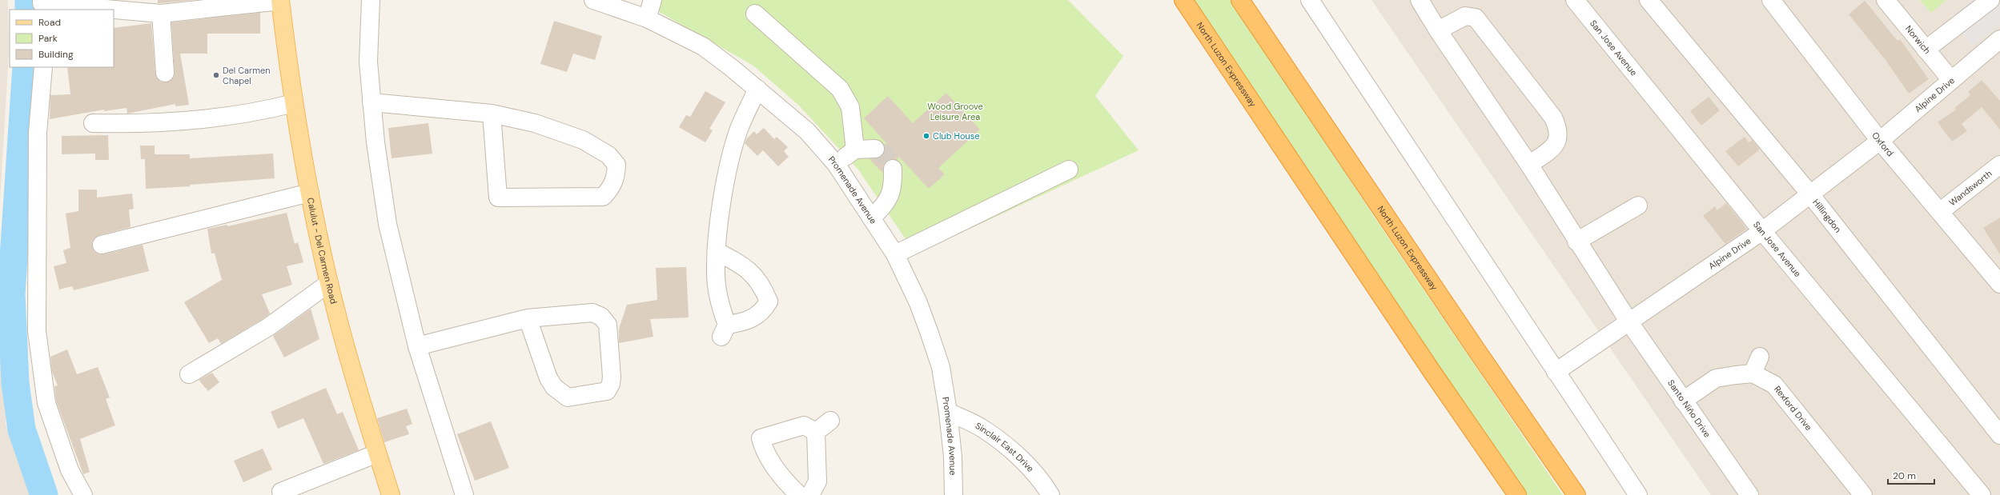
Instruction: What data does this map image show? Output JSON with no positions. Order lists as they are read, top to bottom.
{
  "streets": {
    "highway": ["North Luzon Expressway"],
    "main road": ["Calulut - Del Carmen Road"],
    "street": [
      "Norwich",
      "San Jose Avenue",
      "Alpine Drive",
      "Oxford",
      "Wandsworth",
      "Promenade Avenue",
      "Hillingdon",
      "Rexford Drive",
      "Santo Niño Drive",
      "Sinclair East Drive"
    ]
  },
  "crossings": [
    ["Norwich", "Alpine Drive"],
    ["San Jose Avenue", "Alpine Drive"],
    ["Alpine Drive", "Oxford"],
    ["Alpine Drive", "Hillingdon"],
    ["Alpine Drive", "Santo Niño Drive"],
    ["Oxford", "Wandsworth"],
    ["Promenade Avenue", "Sinclair East Drive"]
  ],
  "parks": ["Wood Groove Leisure Area"],
  "places": ["Del Carmen Chapel", "Club House"],
  "legend": ["Road", "Park", "Building"],
  "scale_bar": "20 m"
}
